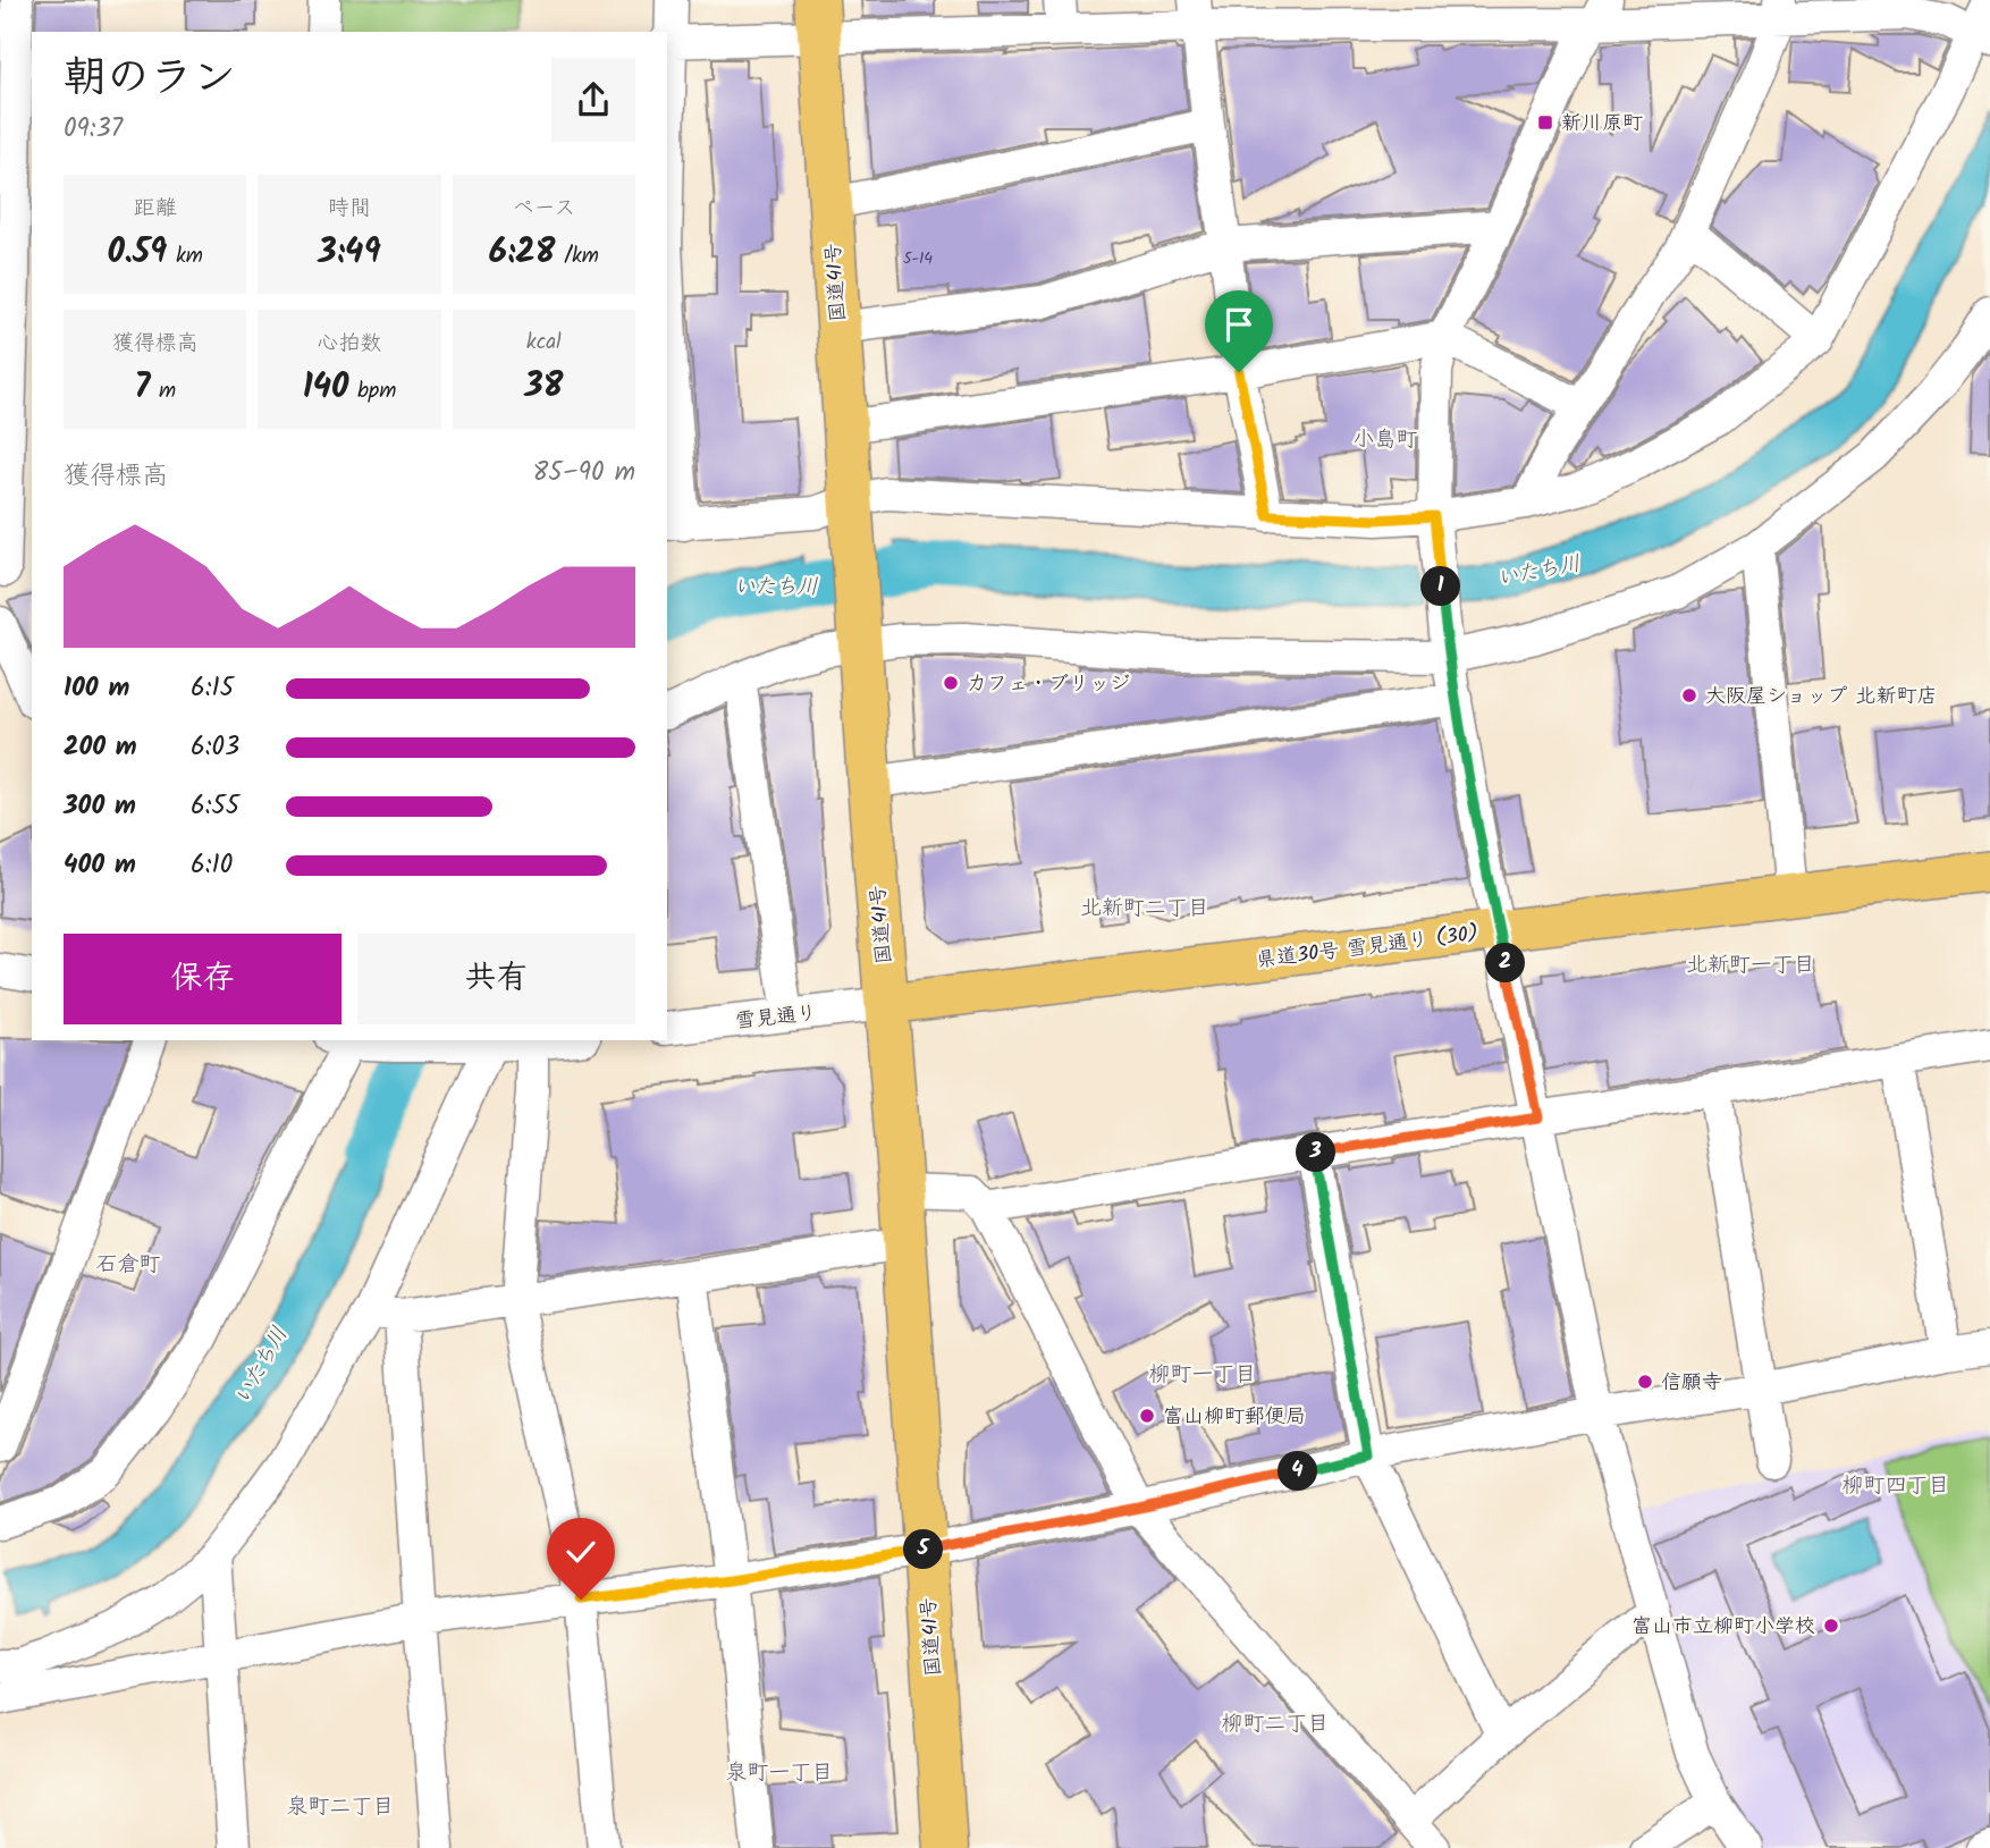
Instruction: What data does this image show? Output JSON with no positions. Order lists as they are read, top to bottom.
{
  "streets": {
    "highway": ["国道41号"],
    "main road": ["県道30号 雪見通り (30)"],
    "street": ["雪見通り"]
  },
  "crossings": [
    ["国道41号", "県道30号 雪見通り (30)"],
    ["国道41号", "雪見通り"],
    ["県道30号 雪見通り (30)", "雪見通り"]
  ],
  "districts": [
    "小島町",
    "北新町二丁目",
    "北新町一丁目",
    "石倉町",
    "柳町一丁目",
    "柳町四丁目",
    "柳町二丁目",
    "泉町一丁目",
    "泉町二丁目"
  ],
  "water": ["いたち川"],
  "places": {
    "transit": ["新川原町"],
    "other": [
      "カフェ・ブリッジ",
      "大阪屋ショップ 北新町店",
      "信願寺",
      "富山柳町郵便局",
      "富山市立柳町小学校"
    ]
  },
  "house_numbers": ["5-14"],
  "page": {
    "heading": ["朝のラン", "09:37"],
    "stats": [
      ["距離", "0.59 km"],
      ["時間", "3:49"],
      ["ペース", "6:28 /km"],
      ["獲得標高", "7 m"],
      ["心拍数", "140 bpm"],
      ["kcal", "38"]
    ],
    "chart": ["獲得標高", "85–90 m"],
    "pins": [
      "1",
      "2",
      "3",
      "4",
      "5"
    ],
    "list": [
      {
        "name": "100 m",
        "note": "6:15"
      },
      {
        "name": "200 m",
        "note": "6:03"
      },
      {
        "name": "300 m",
        "note": "6:55"
      },
      {
        "name": "400 m",
        "note": "6:10"
      }
    ],
    "buttons": ["保存", "共有"]
  }
}
